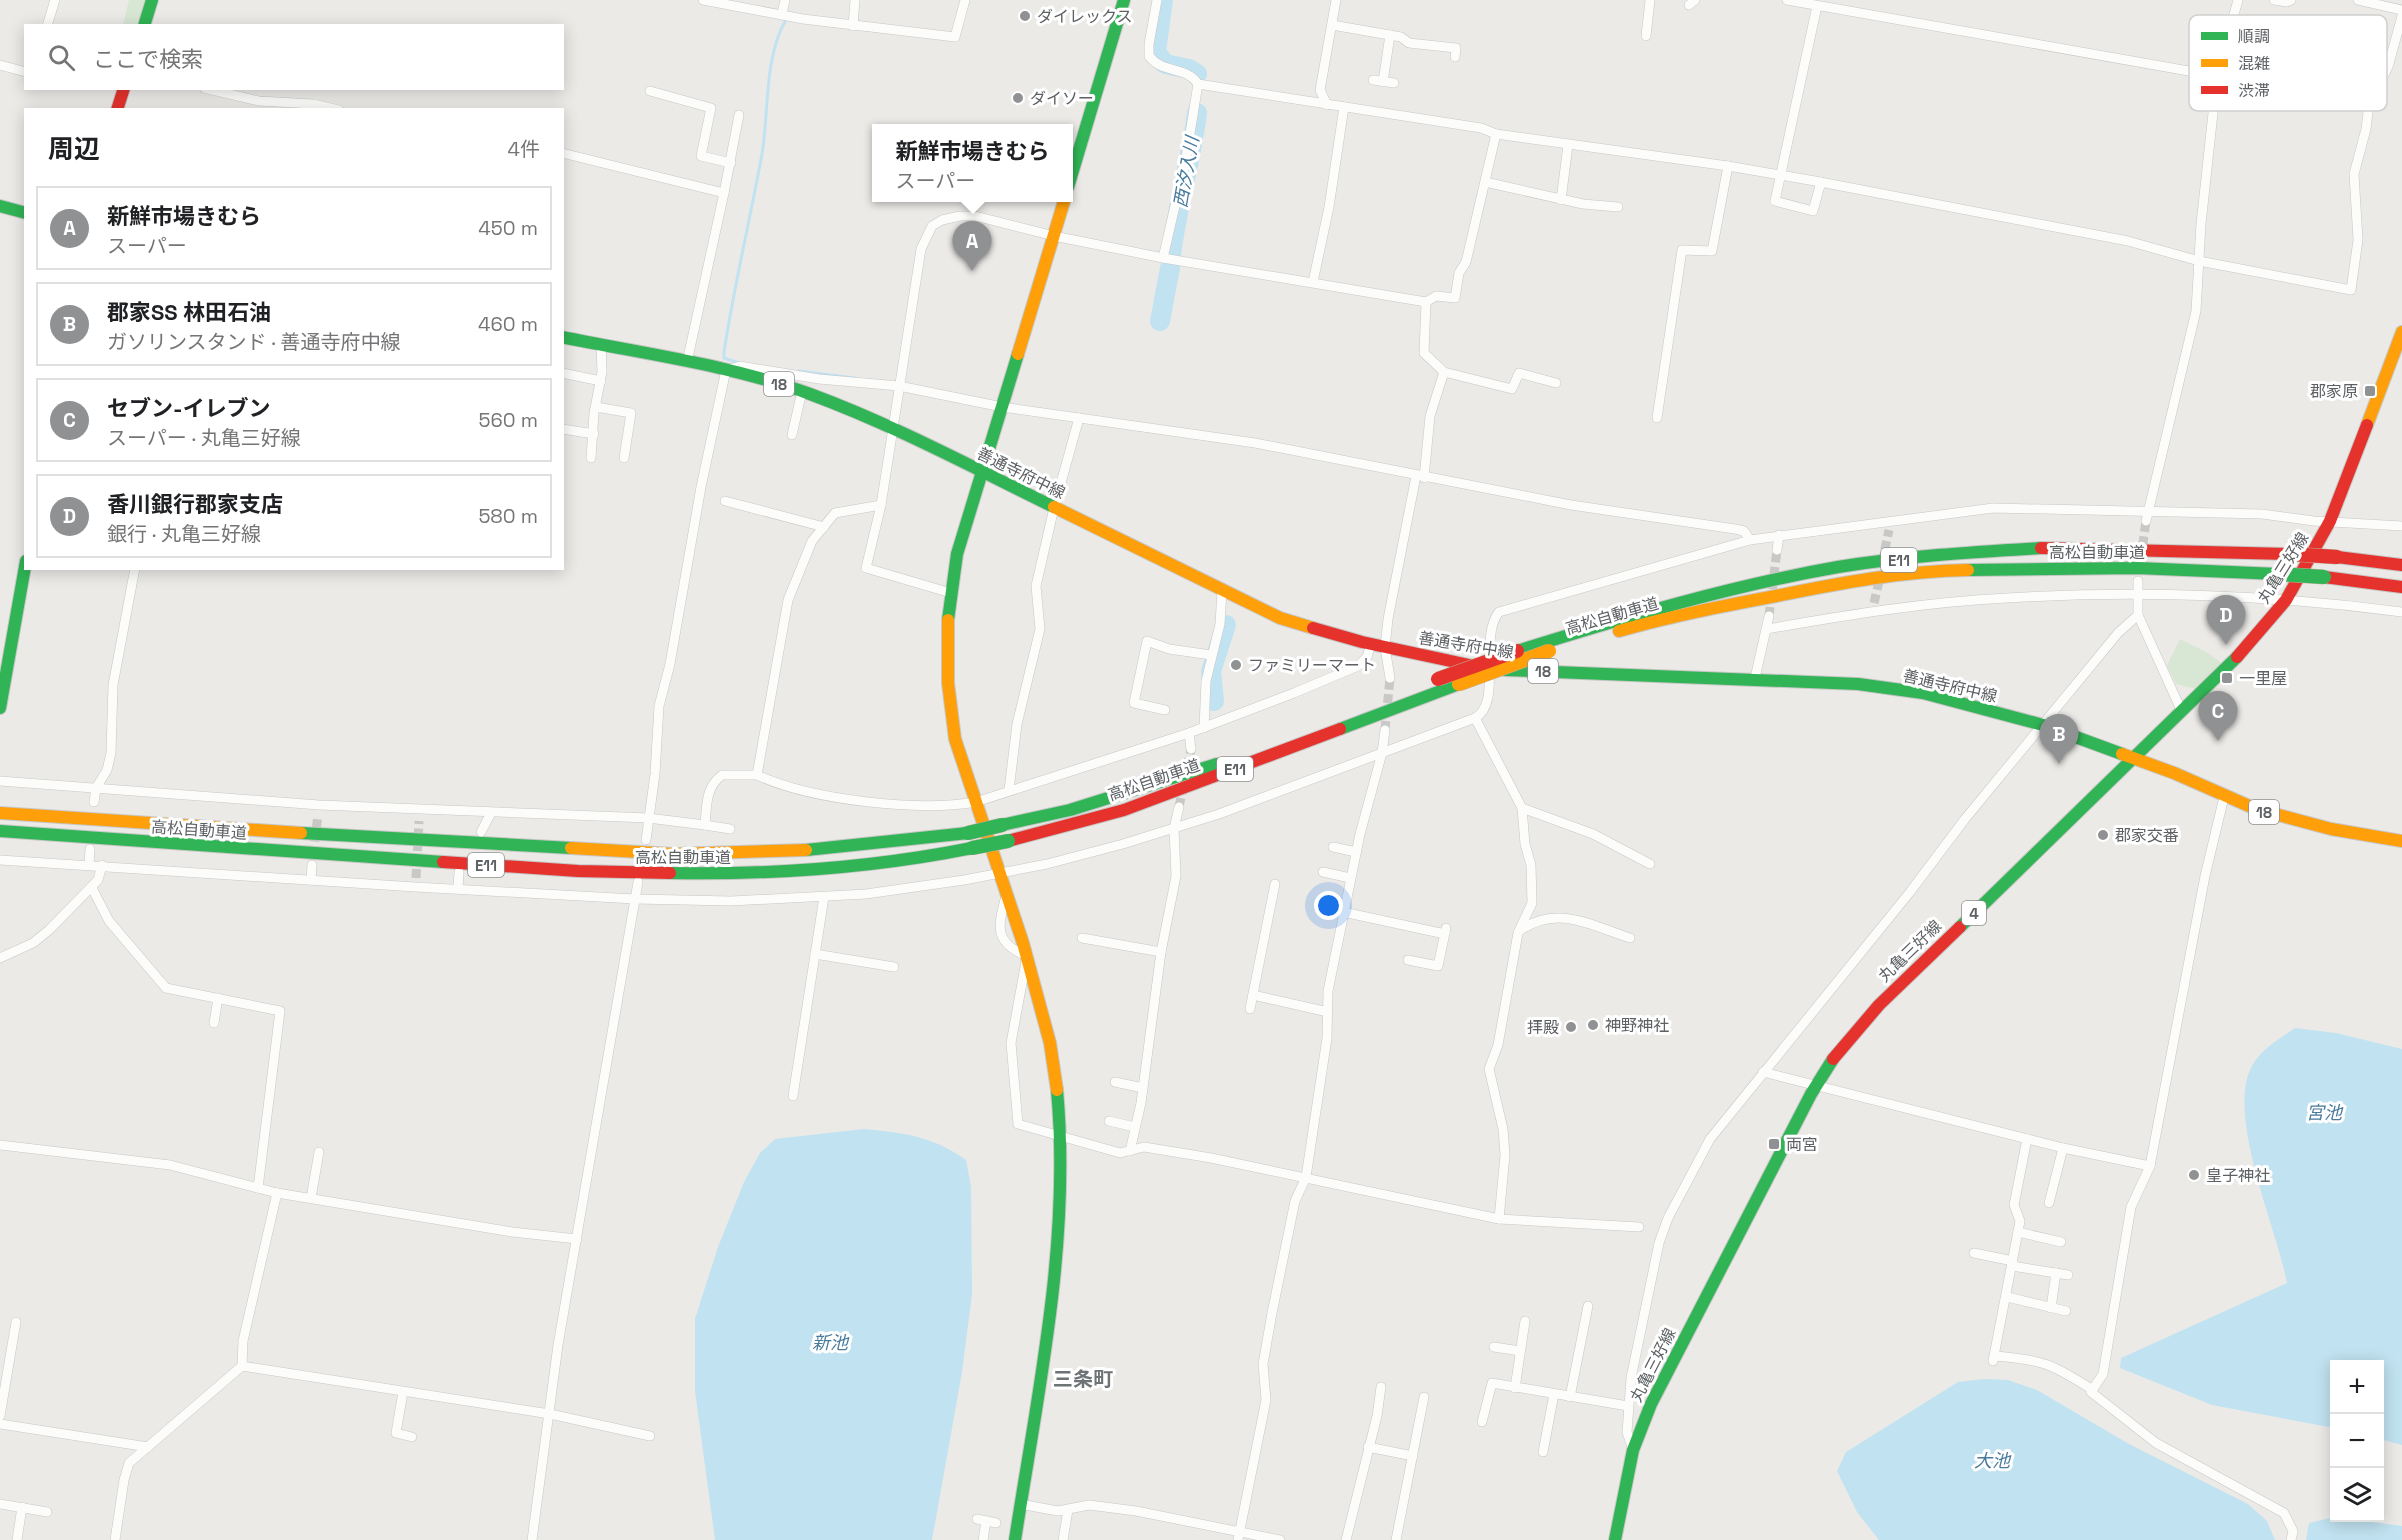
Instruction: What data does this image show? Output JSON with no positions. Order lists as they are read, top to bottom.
{
  "streets": {
    "main road": [
      "18",
      "善通寺府中線",
      "高松自動車道",
      "E11",
      "丸亀三好線",
      "4"
    ]
  },
  "crossings": [
    ["善通寺府中線", "丸亀三好線"]
  ],
  "districts": ["三条町"],
  "water": [
    "西汐入川",
    "宮池",
    "新池",
    "大池"
  ],
  "places": {
    "other": [
      "ダイレックス",
      "ダイソー",
      "ファミリーマート",
      "郡家交番",
      "神野神社",
      "拝殿",
      "皇子神社"
    ],
    "transit": ["郡家原", "一里屋", "両宮"]
  },
  "legend": ["順調", "混雑", "渋滞"],
  "page": {
    "search": "ここで検索",
    "heading": ["周辺", "4件"],
    "popup": ["新鮮市場きむら", "スーパー"],
    "list": [
      {
        "mark": "A",
        "name": "新鮮市場きむら",
        "note": "スーパー",
        "value": "450 m"
      },
      {
        "mark": "B",
        "name": "郡家SS 林田石油",
        "note": "ガソリンスタンド · 善通寺府中線",
        "value": "460 m"
      },
      {
        "mark": "C",
        "name": "セブン-イレブン",
        "note": "スーパー · 丸亀三好線",
        "value": "560 m"
      },
      {
        "mark": "D",
        "name": "香川銀行郡家支店",
        "note": "銀行 · 丸亀三好線",
        "value": "580 m"
      }
    ],
    "pins": [
      "A",
      "D",
      "C",
      "B"
    ],
    "map_buttons": ["+", "−"]
  }
}
